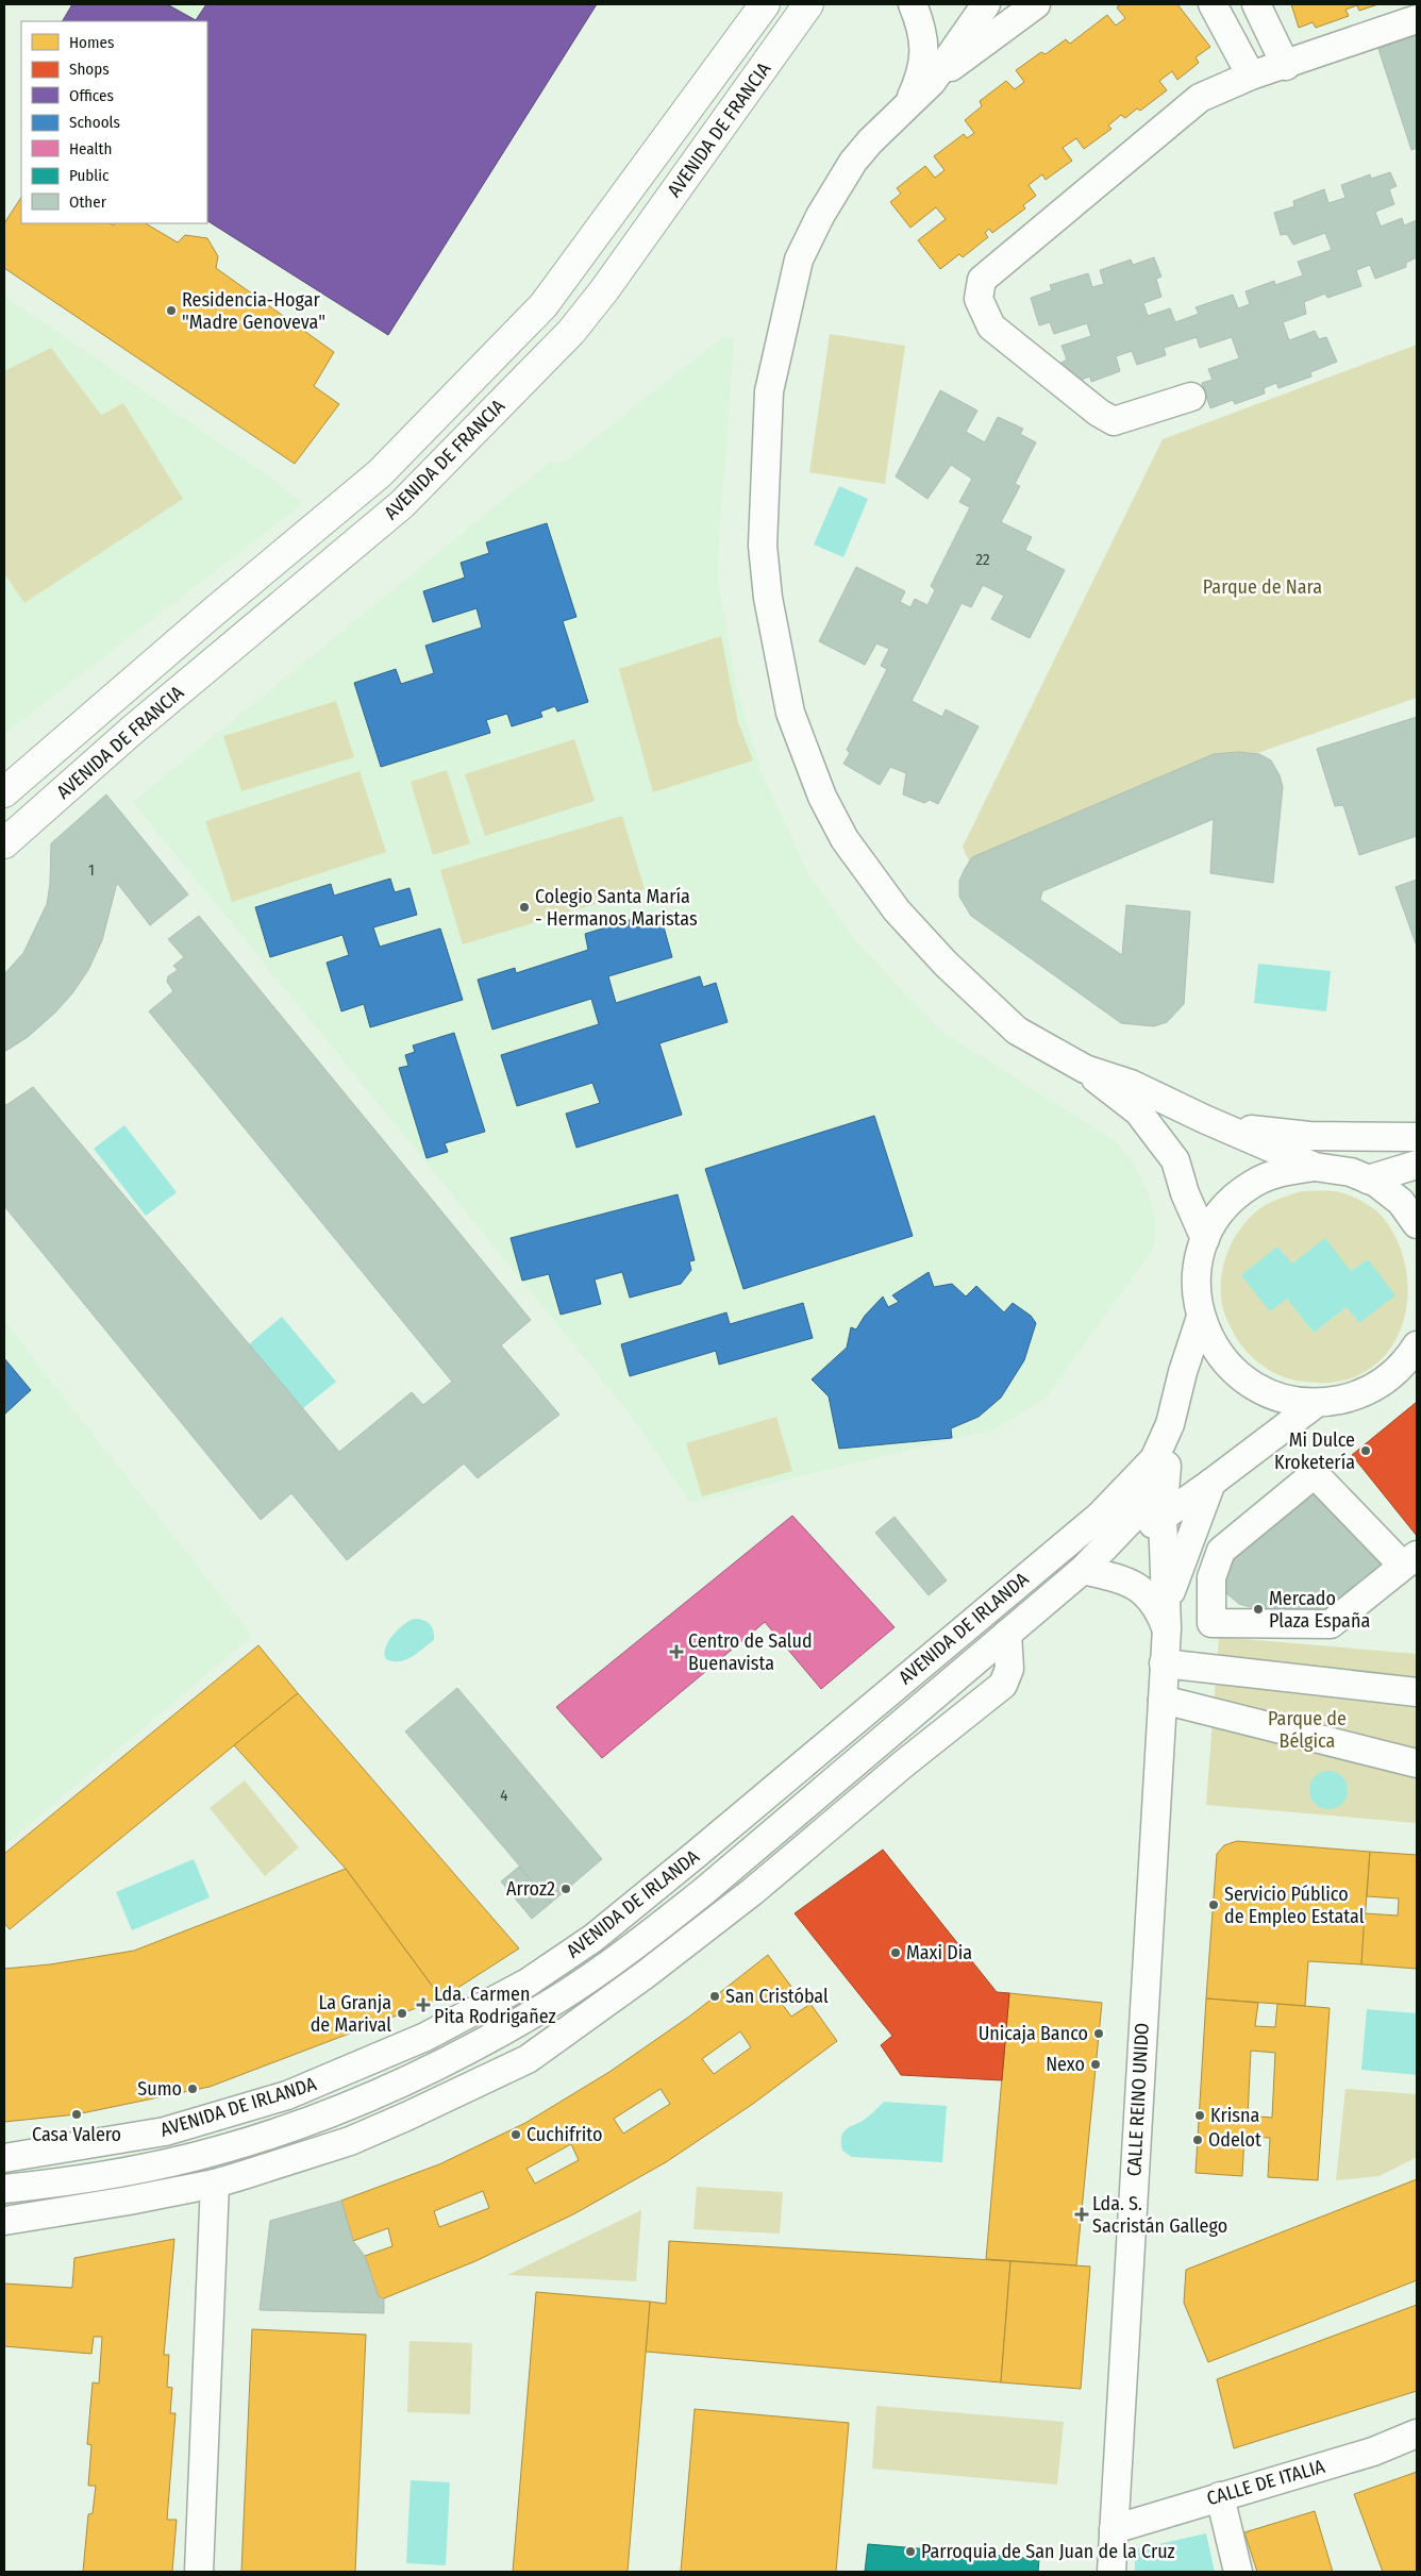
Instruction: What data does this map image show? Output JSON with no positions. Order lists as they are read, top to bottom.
{
  "streets": {
    "main road": ["AVENIDA DE FRANCIA"],
    "street": ["AVENIDA DE IRLANDA", "CALLE REINO UNIDO", "CALLE DE ITALIA"]
  },
  "crossings": [
    ["AVENIDA DE IRLANDA", "CALLE REINO UNIDO"],
    ["CALLE REINO UNIDO", "CALLE DE ITALIA"]
  ],
  "parks": ["Parque de Nara", "Parque de Bélgica"],
  "places": {
    "other": [
      "Residencia-Hogar \"Madre Genoveva\"",
      "Colegio Santa María - Hermanos Maristas",
      "Mi Dulce Kroketería",
      "Mercado Plaza España",
      "Arroz2",
      "Servicio Público de Empleo Estatal",
      "Maxi Dia",
      "San Cristóbal",
      "La Granja de Marival",
      "Unicaja Banco",
      "Nexo",
      "Sumo",
      "Casa Valero",
      "Krisna",
      "Cuchifrito",
      "Odelot",
      "Parroquia de San Juan de la Cruz"
    ],
    "health": ["Centro de Salud Buenavista", "Lda. Carmen Pita Rodrigañez", "Lda. S. Sacristán Gallego"]
  },
  "house_numbers": ["22", "1", "4"],
  "legend": [
    "Homes",
    "Shops",
    "Offices",
    "Schools",
    "Health",
    "Public",
    "Other"
  ]
}
